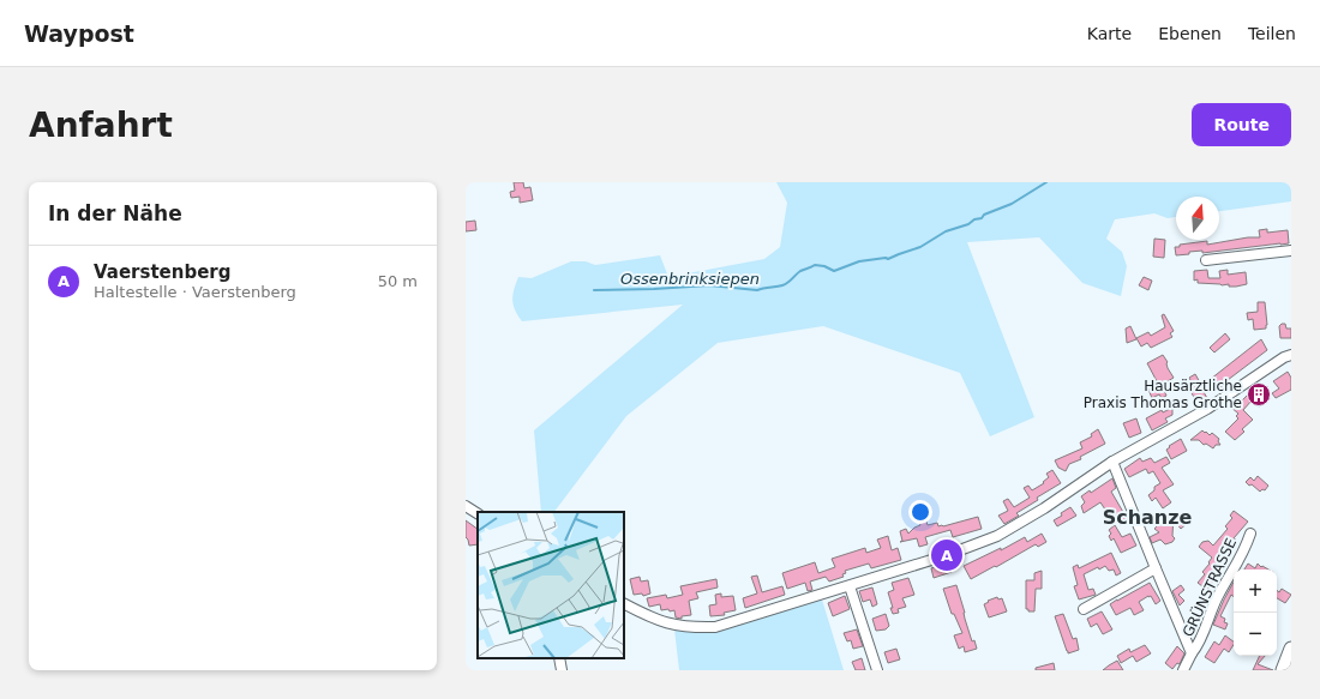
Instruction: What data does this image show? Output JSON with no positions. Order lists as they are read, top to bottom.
{
  "streets": {
    "street": ["GRÜNSTRASSE"]
  },
  "districts": ["Schanze"],
  "water": ["Ossenbrinksiepen"],
  "places": {
    "building": ["Hausärztliche Praxis Thomas Grothe"]
  },
  "north": "top",
  "page": {
    "header": "Waypost",
    "nav": ["Karte", "Ebenen", "Teilen"],
    "buttons": "Route",
    "title": "Anfahrt",
    "heading": "In der Nähe",
    "list": [
      {
        "mark": "A",
        "name": "Vaerstenberg",
        "note": "Haltestelle · Vaerstenberg",
        "value": "50 m"
      }
    ],
    "pins": "A",
    "map_buttons": ["+", "−"]
  }
}
